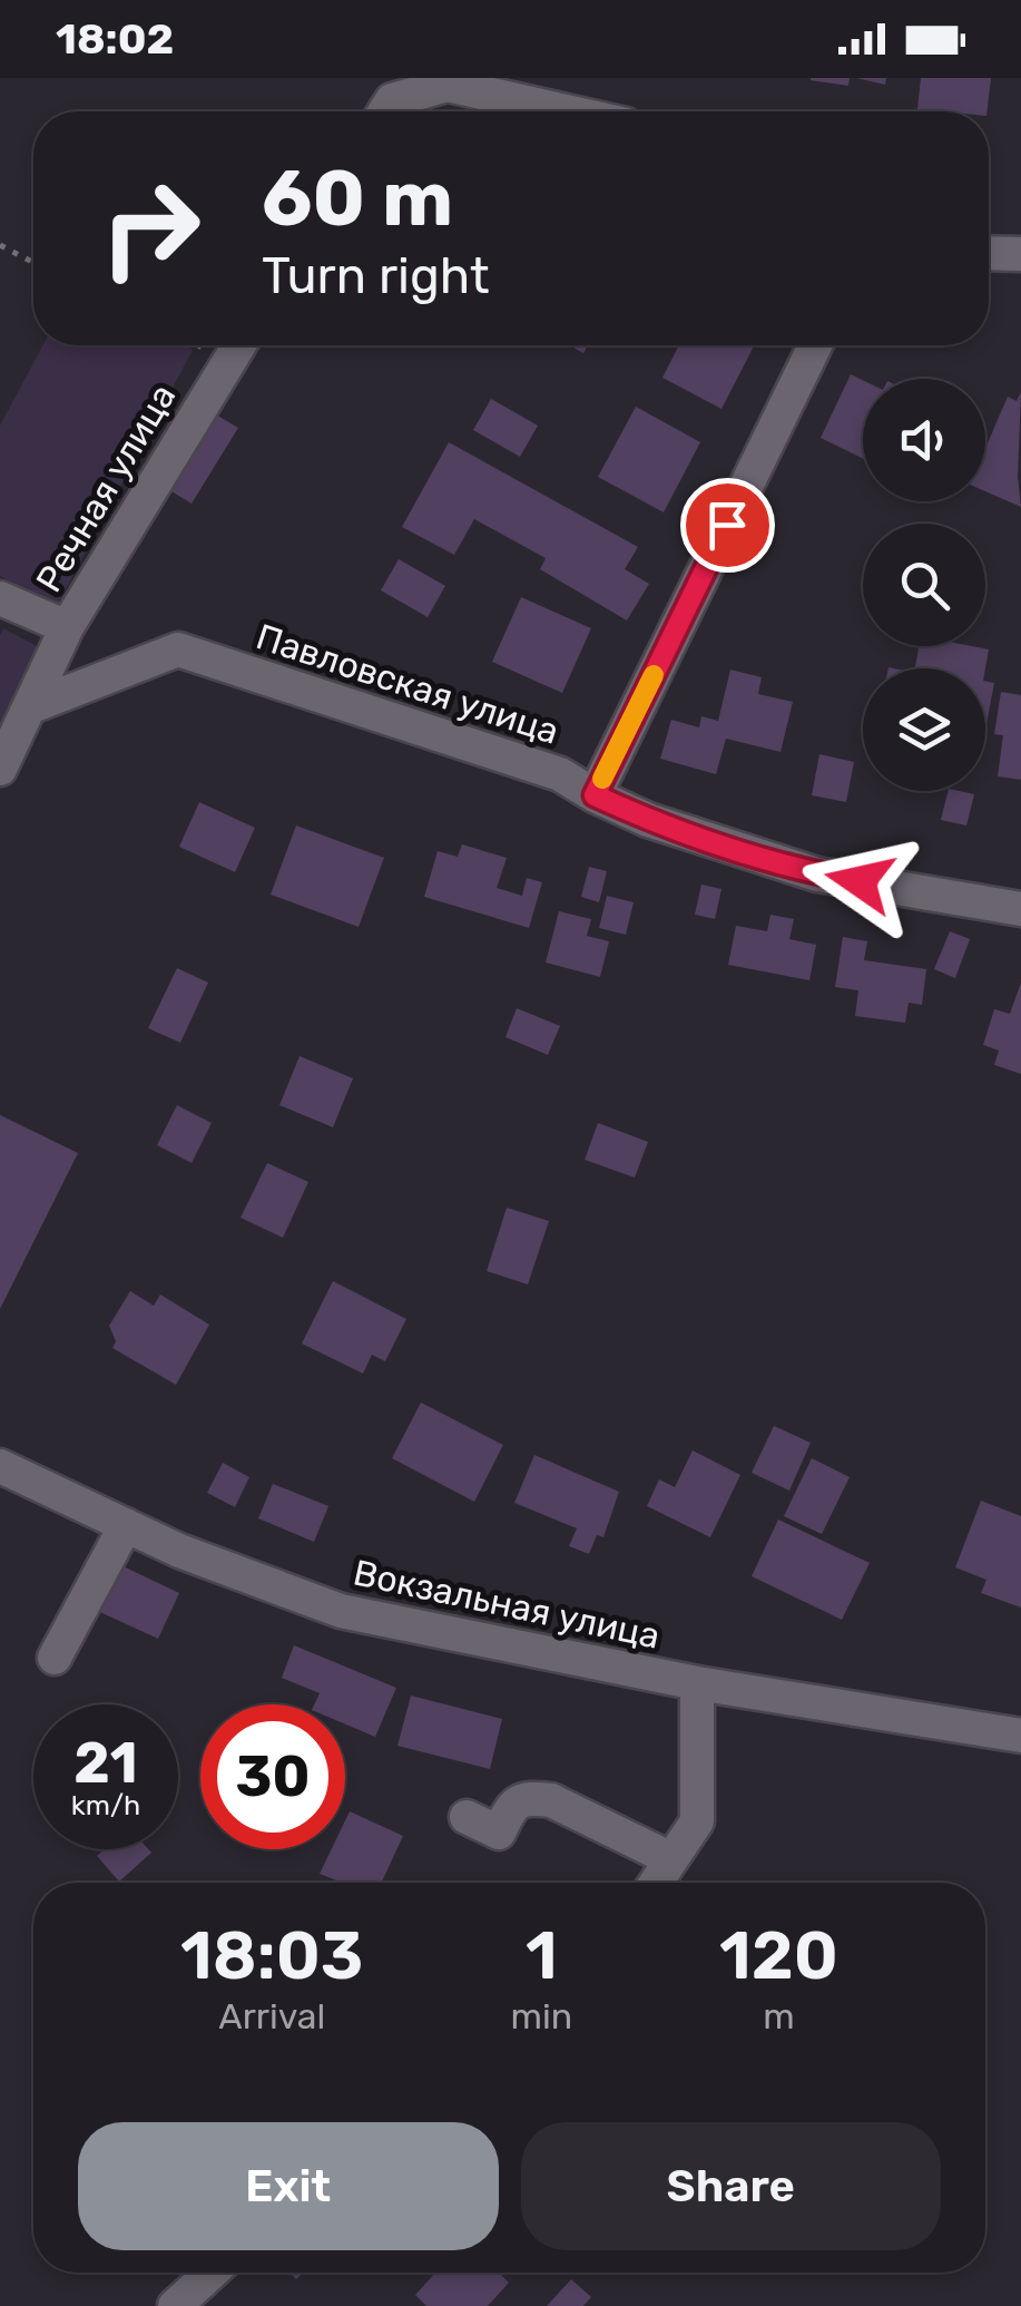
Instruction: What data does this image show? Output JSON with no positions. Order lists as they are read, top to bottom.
{
  "streets": {
    "street": ["Речная улица", "Павловская улица", "Вокзальная улица"]
  },
  "crossings": [
    ["Речная улица", "Павловская улица"]
  ],
  "page": {
    "status": "18:02",
    "turn": ["60 m", "Turn right"],
    "speed": "21 km/h",
    "limit": "30",
    "eta": [
      "18:03",
      "Arrival",
      "1",
      "min",
      "120",
      "m"
    ],
    "buttons": ["Exit", "Share"]
  }
}
